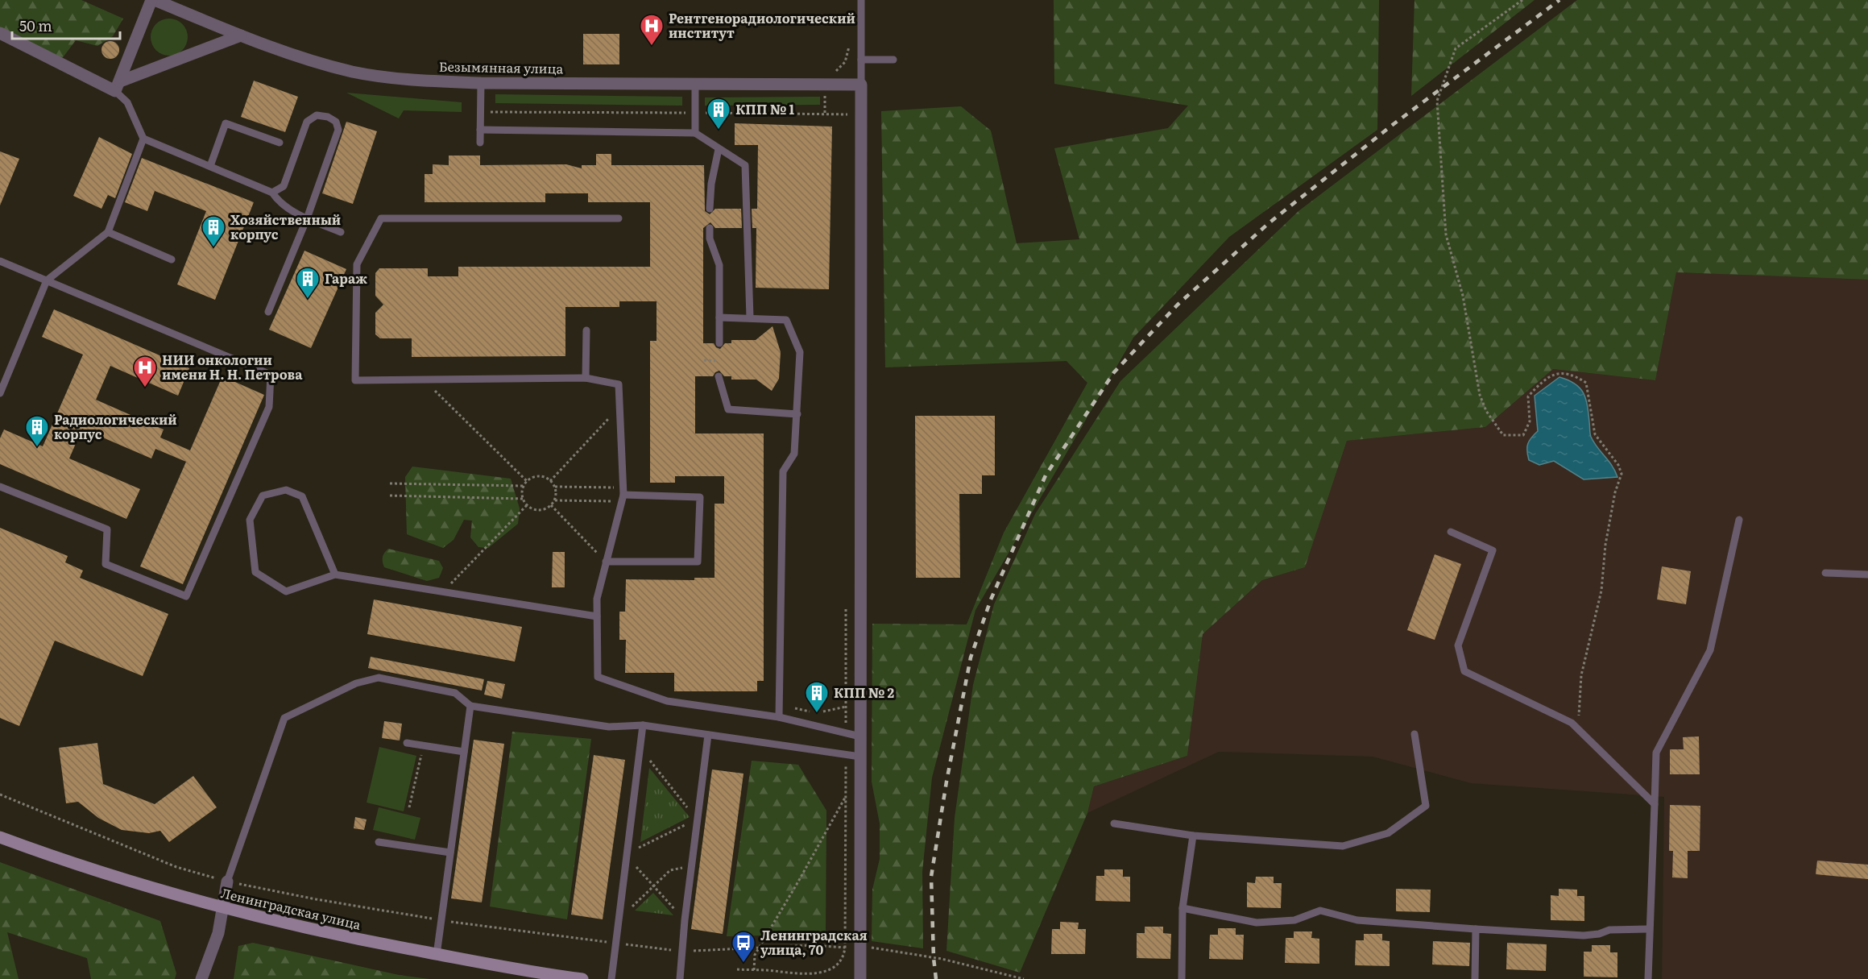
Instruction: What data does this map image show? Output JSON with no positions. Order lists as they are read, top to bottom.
{
  "streets": {
    "main road": ["Ленинградская улица"],
    "street": ["Безымянная улица"]
  },
  "places": {
    "hospital": ["Рентгенорадиологический институт", "НИИ онкологии имени Н. Н. Петрова"],
    "building": [
      "КПП № 1",
      "Хозяйственный корпус",
      "Гараж",
      "Радиологический корпус",
      "КПП № 2"
    ],
    "bus stop": ["Ленинградская улица, 70"]
  },
  "scale_bar": "50 m"
}
